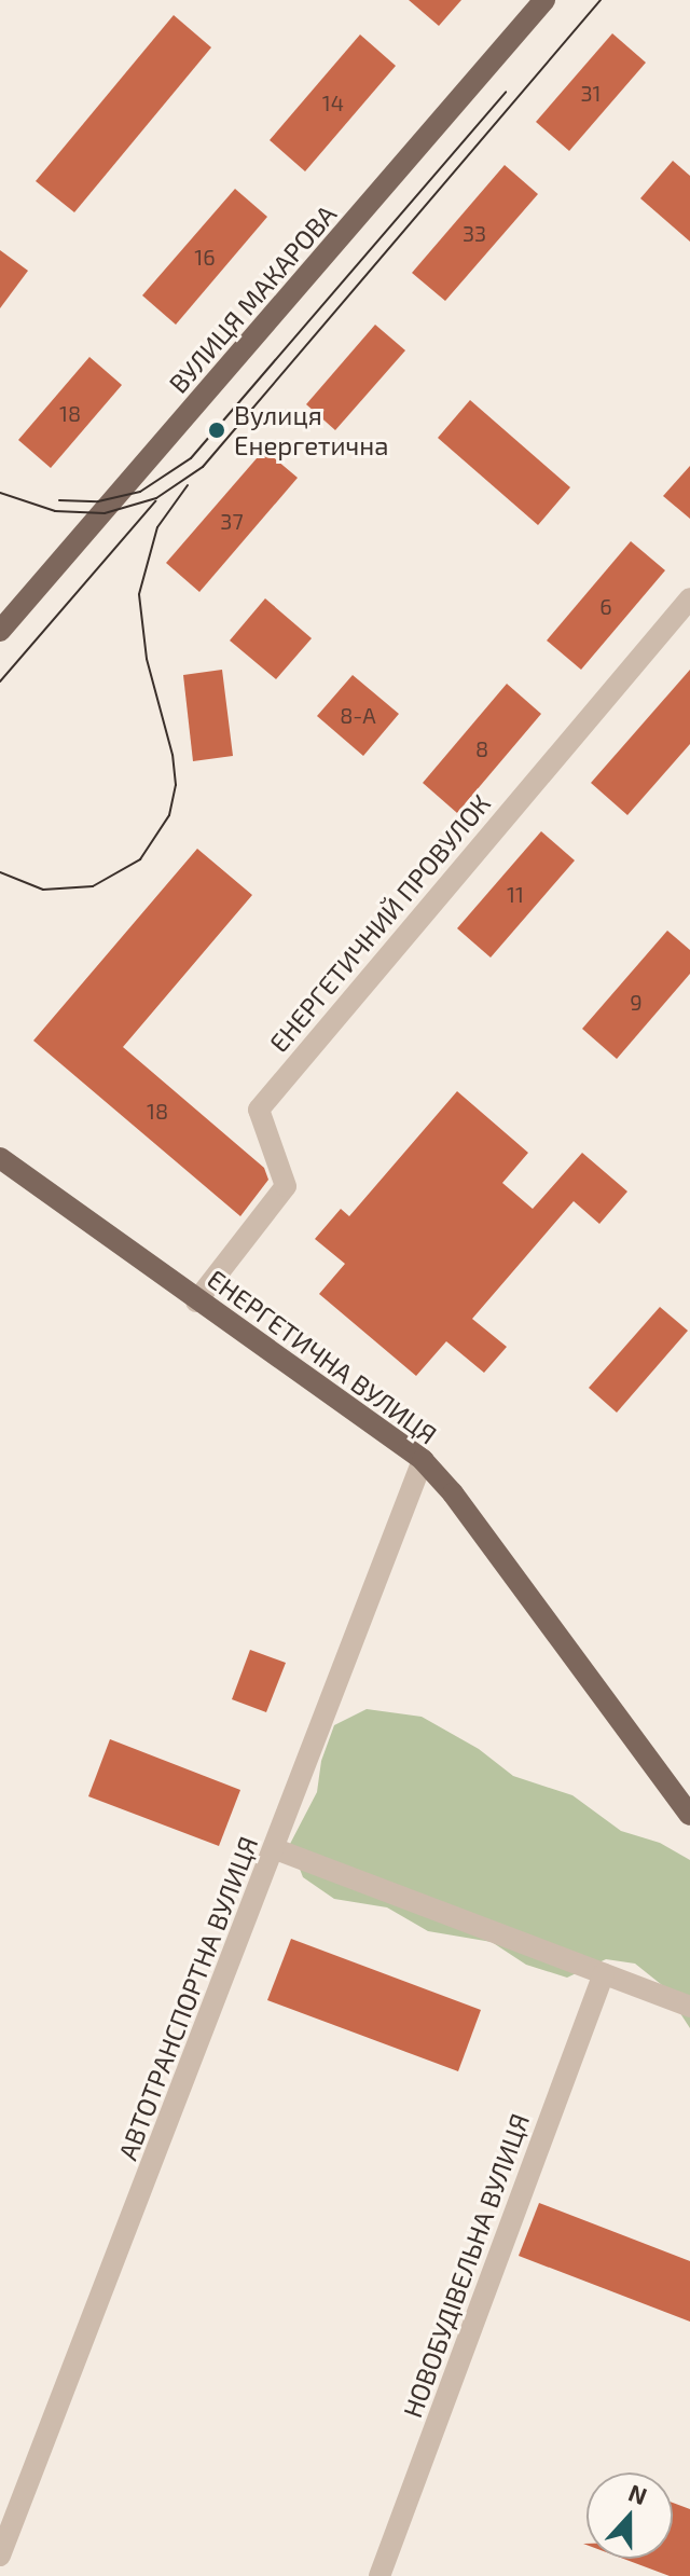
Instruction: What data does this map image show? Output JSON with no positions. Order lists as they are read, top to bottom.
{
  "streets": {
    "main road": ["ВУЛИЦЯ МАКАРОВА", "ЕНЕРГЕТИЧНА ВУЛИЦЯ"],
    "street": ["ЕНЕРГЕТИЧНИЙ ПРОВУЛОК", "АВТОТРАНСПОРТНА ВУЛИЦЯ", "НОВОБУДІВЕЛЬНА ВУЛИЦЯ"]
  },
  "crossings": [
    ["ЕНЕРГЕТИЧНИЙ ПРОВУЛОК", "ЕНЕРГЕТИЧНА ВУЛИЦЯ"],
    ["ЕНЕРГЕТИЧНА ВУЛИЦЯ", "АВТОТРАНСПОРТНА ВУЛИЦЯ"]
  ],
  "places": ["Вулиця Енергетична"],
  "house_numbers": [
    "31",
    "14",
    "33",
    "16",
    "18",
    "37",
    "6",
    "8-А",
    "8",
    "11",
    "9",
    "18"
  ],
  "north": "top"
}
